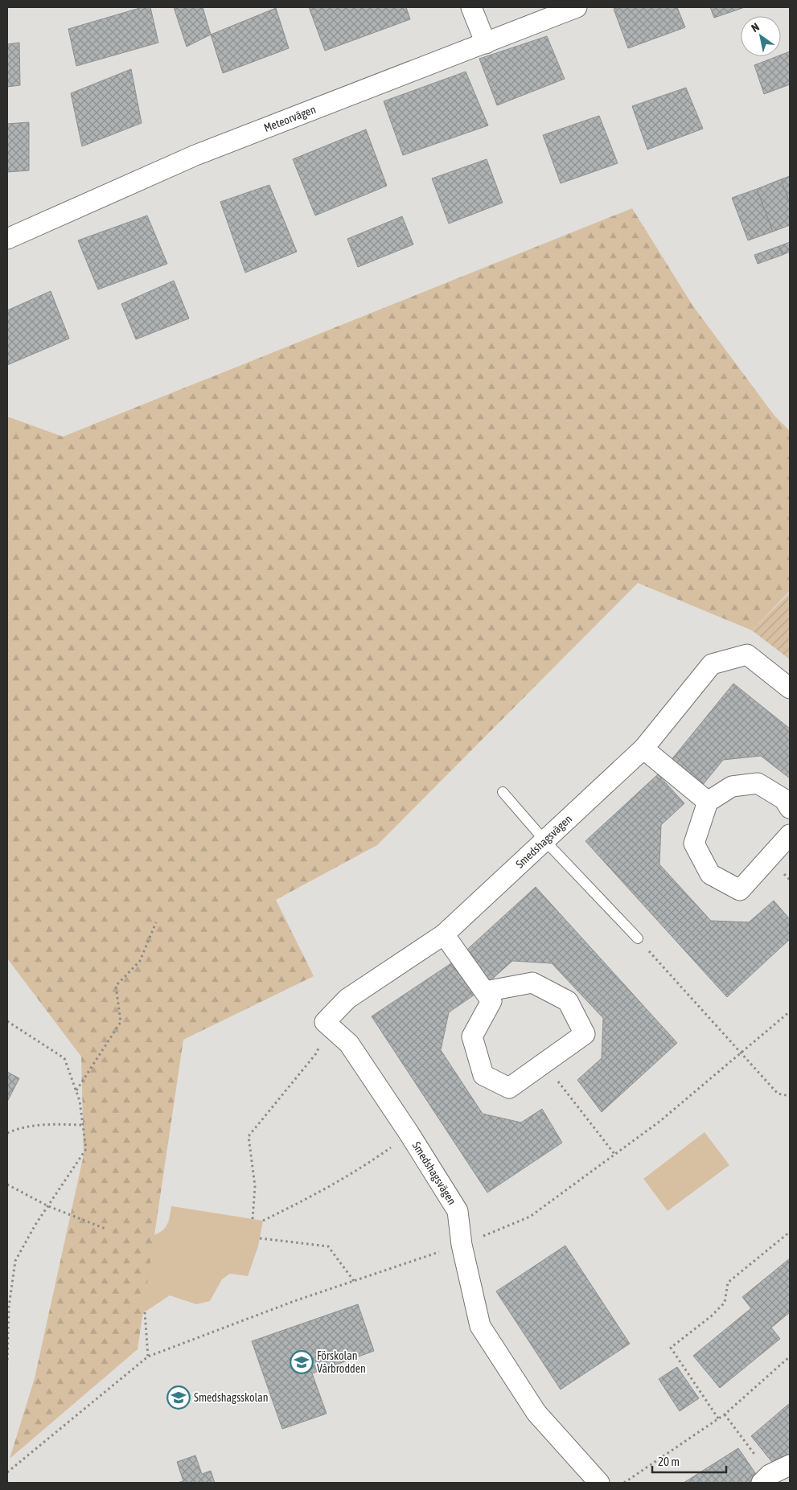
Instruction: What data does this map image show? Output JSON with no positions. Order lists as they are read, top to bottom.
{
  "streets": {
    "street": ["Meteorvägen", "Smedshagsvägen"]
  },
  "places": {
    "school or university": ["Förskolan Vårbrodden", "Smedshagsskolan"]
  },
  "scale_bar": "20 m",
  "north": "top left"
}
